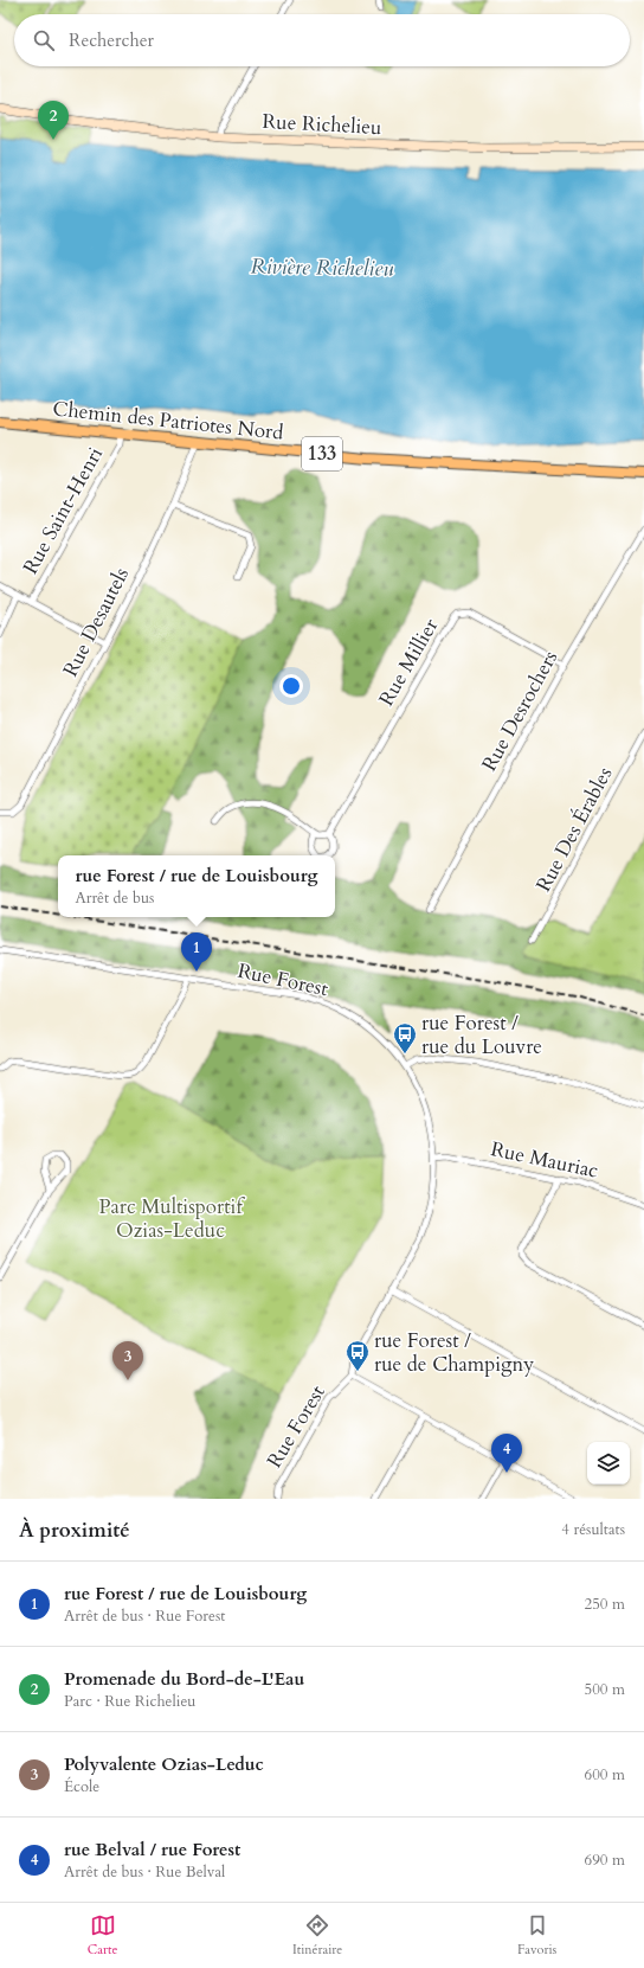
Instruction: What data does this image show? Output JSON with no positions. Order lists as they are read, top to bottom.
{
  "streets": {
    "main road": ["Rue Richelieu", "Chemin des Patriotes Nord", "133"],
    "street": [
      "Rue Saint-Henri",
      "Rue Desautels",
      "Rue Millier",
      "Rue Desrochers",
      "Rue Des Érables",
      "Rue Forest",
      "Rue Mauriac"
    ]
  },
  "crossings": [
    ["Chemin des Patriotes Nord", "Rue Saint-Henri"],
    ["Chemin des Patriotes Nord", "Rue Desautels"],
    ["Rue Millier", "Rue Desrochers"],
    ["Rue Forest", "Rue Mauriac"]
  ],
  "water": ["Rivière Richelieu"],
  "parks": ["Parc Multisportif Ozias-Leduc"],
  "places": {
    "bus stop": ["rue Forest / rue du Louvre", "rue Forest / rue de Champigny"]
  },
  "page": {
    "search": "Rechercher",
    "pins": [
      "2",
      "1",
      "3",
      "4"
    ],
    "popup": ["rue Forest / rue de Louisbourg", "Arrêt de bus"],
    "heading": ["À proximité", "4 résultats"],
    "list": [
      {
        "mark": "1",
        "name": "rue Forest / rue de Louisbourg",
        "note": "Arrêt de bus · Rue Forest",
        "value": "250 m"
      },
      {
        "mark": "2",
        "name": "Promenade du Bord-de-L'Eau",
        "note": "Parc · Rue Richelieu",
        "value": "500 m"
      },
      {
        "mark": "3",
        "name": "Polyvalente Ozias-Leduc",
        "note": "École",
        "value": "600 m"
      },
      {
        "mark": "4",
        "name": "rue Belval / rue Forest",
        "note": "Arrêt de bus · Rue Belval",
        "value": "690 m"
      }
    ],
    "nav": ["Carte", "Itinéraire", "Favoris"]
  }
}
